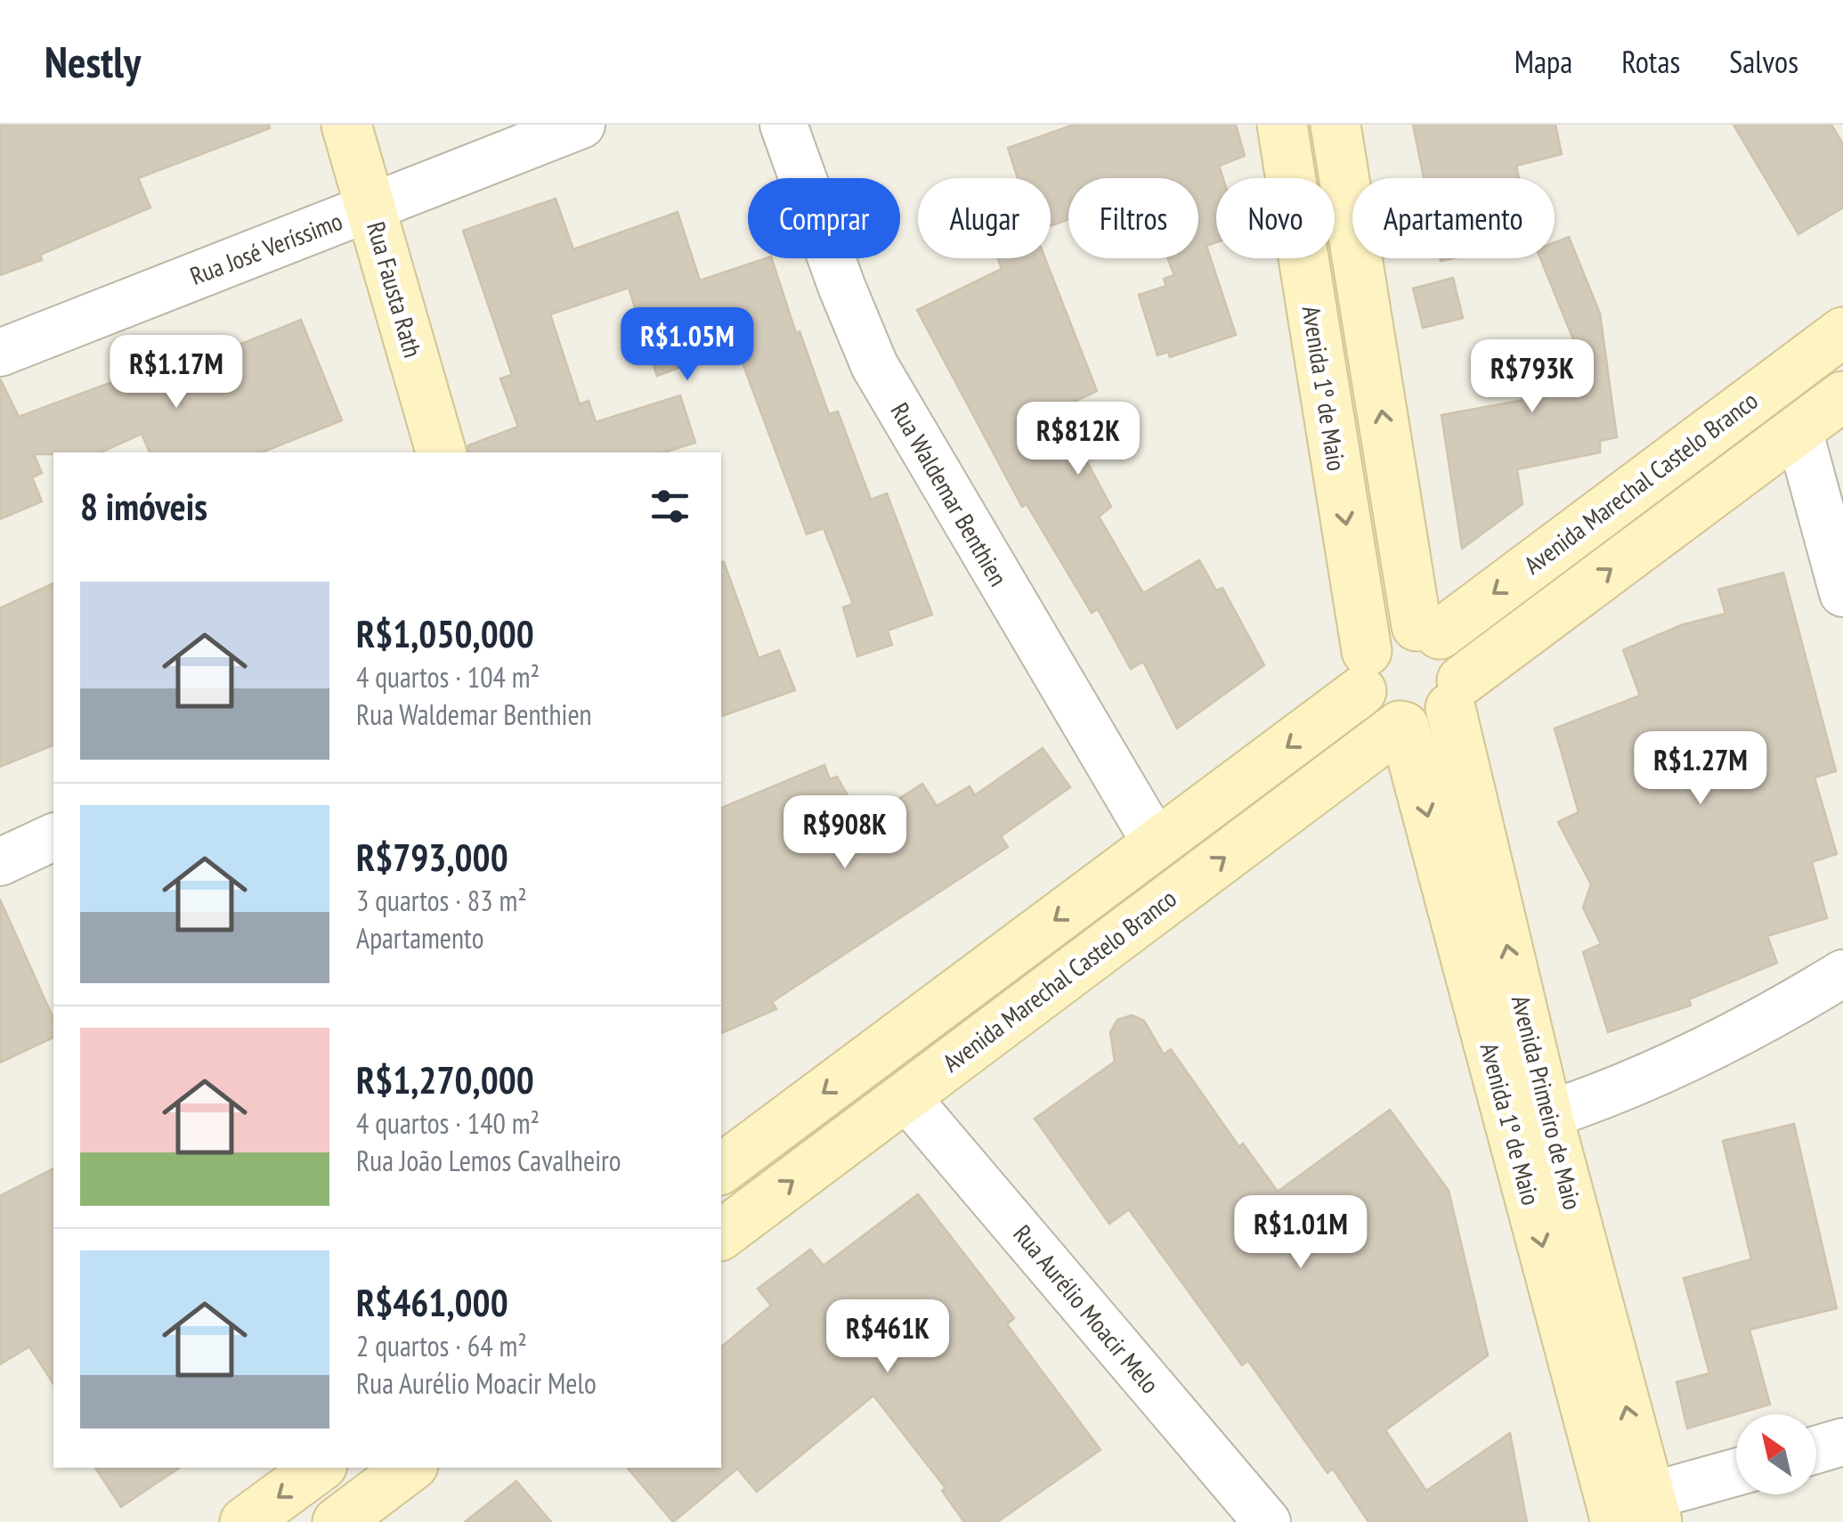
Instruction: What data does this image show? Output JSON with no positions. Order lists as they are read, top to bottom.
{
  "streets": {
    "main road": [
      "Rua Fausta Rath",
      "Avenida 1º de Maio",
      "Avenida Marechal Castelo Branco",
      "Avenida Primeiro de Maio"
    ],
    "street": ["Rua José Veríssimo", "Rua Waldemar Benthien", "Rua Aurélio Moacir Melo"]
  },
  "crossings": [
    ["Rua José Veríssimo", "Rua Fausta Rath"],
    ["Avenida 1º de Maio", "Avenida Marechal Castelo Branco"],
    ["Avenida 1º de Maio", "Avenida Primeiro de Maio"],
    ["Avenida Marechal Castelo Branco", "Rua Waldemar Benthien"],
    ["Avenida Marechal Castelo Branco", "Avenida Primeiro de Maio"],
    ["Avenida Marechal Castelo Branco", "Rua Aurélio Moacir Melo"]
  ],
  "one_way": ["Avenida Primeiro de Maio"],
  "north": "top left",
  "page": {
    "header": "Nestly",
    "nav": ["Mapa", "Rotas", "Salvos"],
    "chip": [
      "Comprar",
      "Alugar",
      "Filtros",
      "Novo",
      "Apartamento"
    ],
    "price": [
      "R$1.05M",
      "R$1.17M",
      "R$793K",
      "R$812K",
      "R$1.27M",
      "R$908K",
      "R$1.01M",
      "R$461K"
    ],
    "heading": "8 imóveis",
    "list": [
      {
        "name": "R$1,050,000",
        "note": "4 quartos · 104 m² · Rua Waldemar Benthien"
      },
      {
        "name": "R$793,000",
        "note": "3 quartos · 83 m² · Apartamento"
      },
      {
        "name": "R$1,270,000",
        "note": "4 quartos · 140 m² · Rua João Lemos Cavalheiro"
      },
      {
        "name": "R$461,000",
        "note": "2 quartos · 64 m² · Rua Aurélio Moacir Melo"
      }
    ]
  }
}
